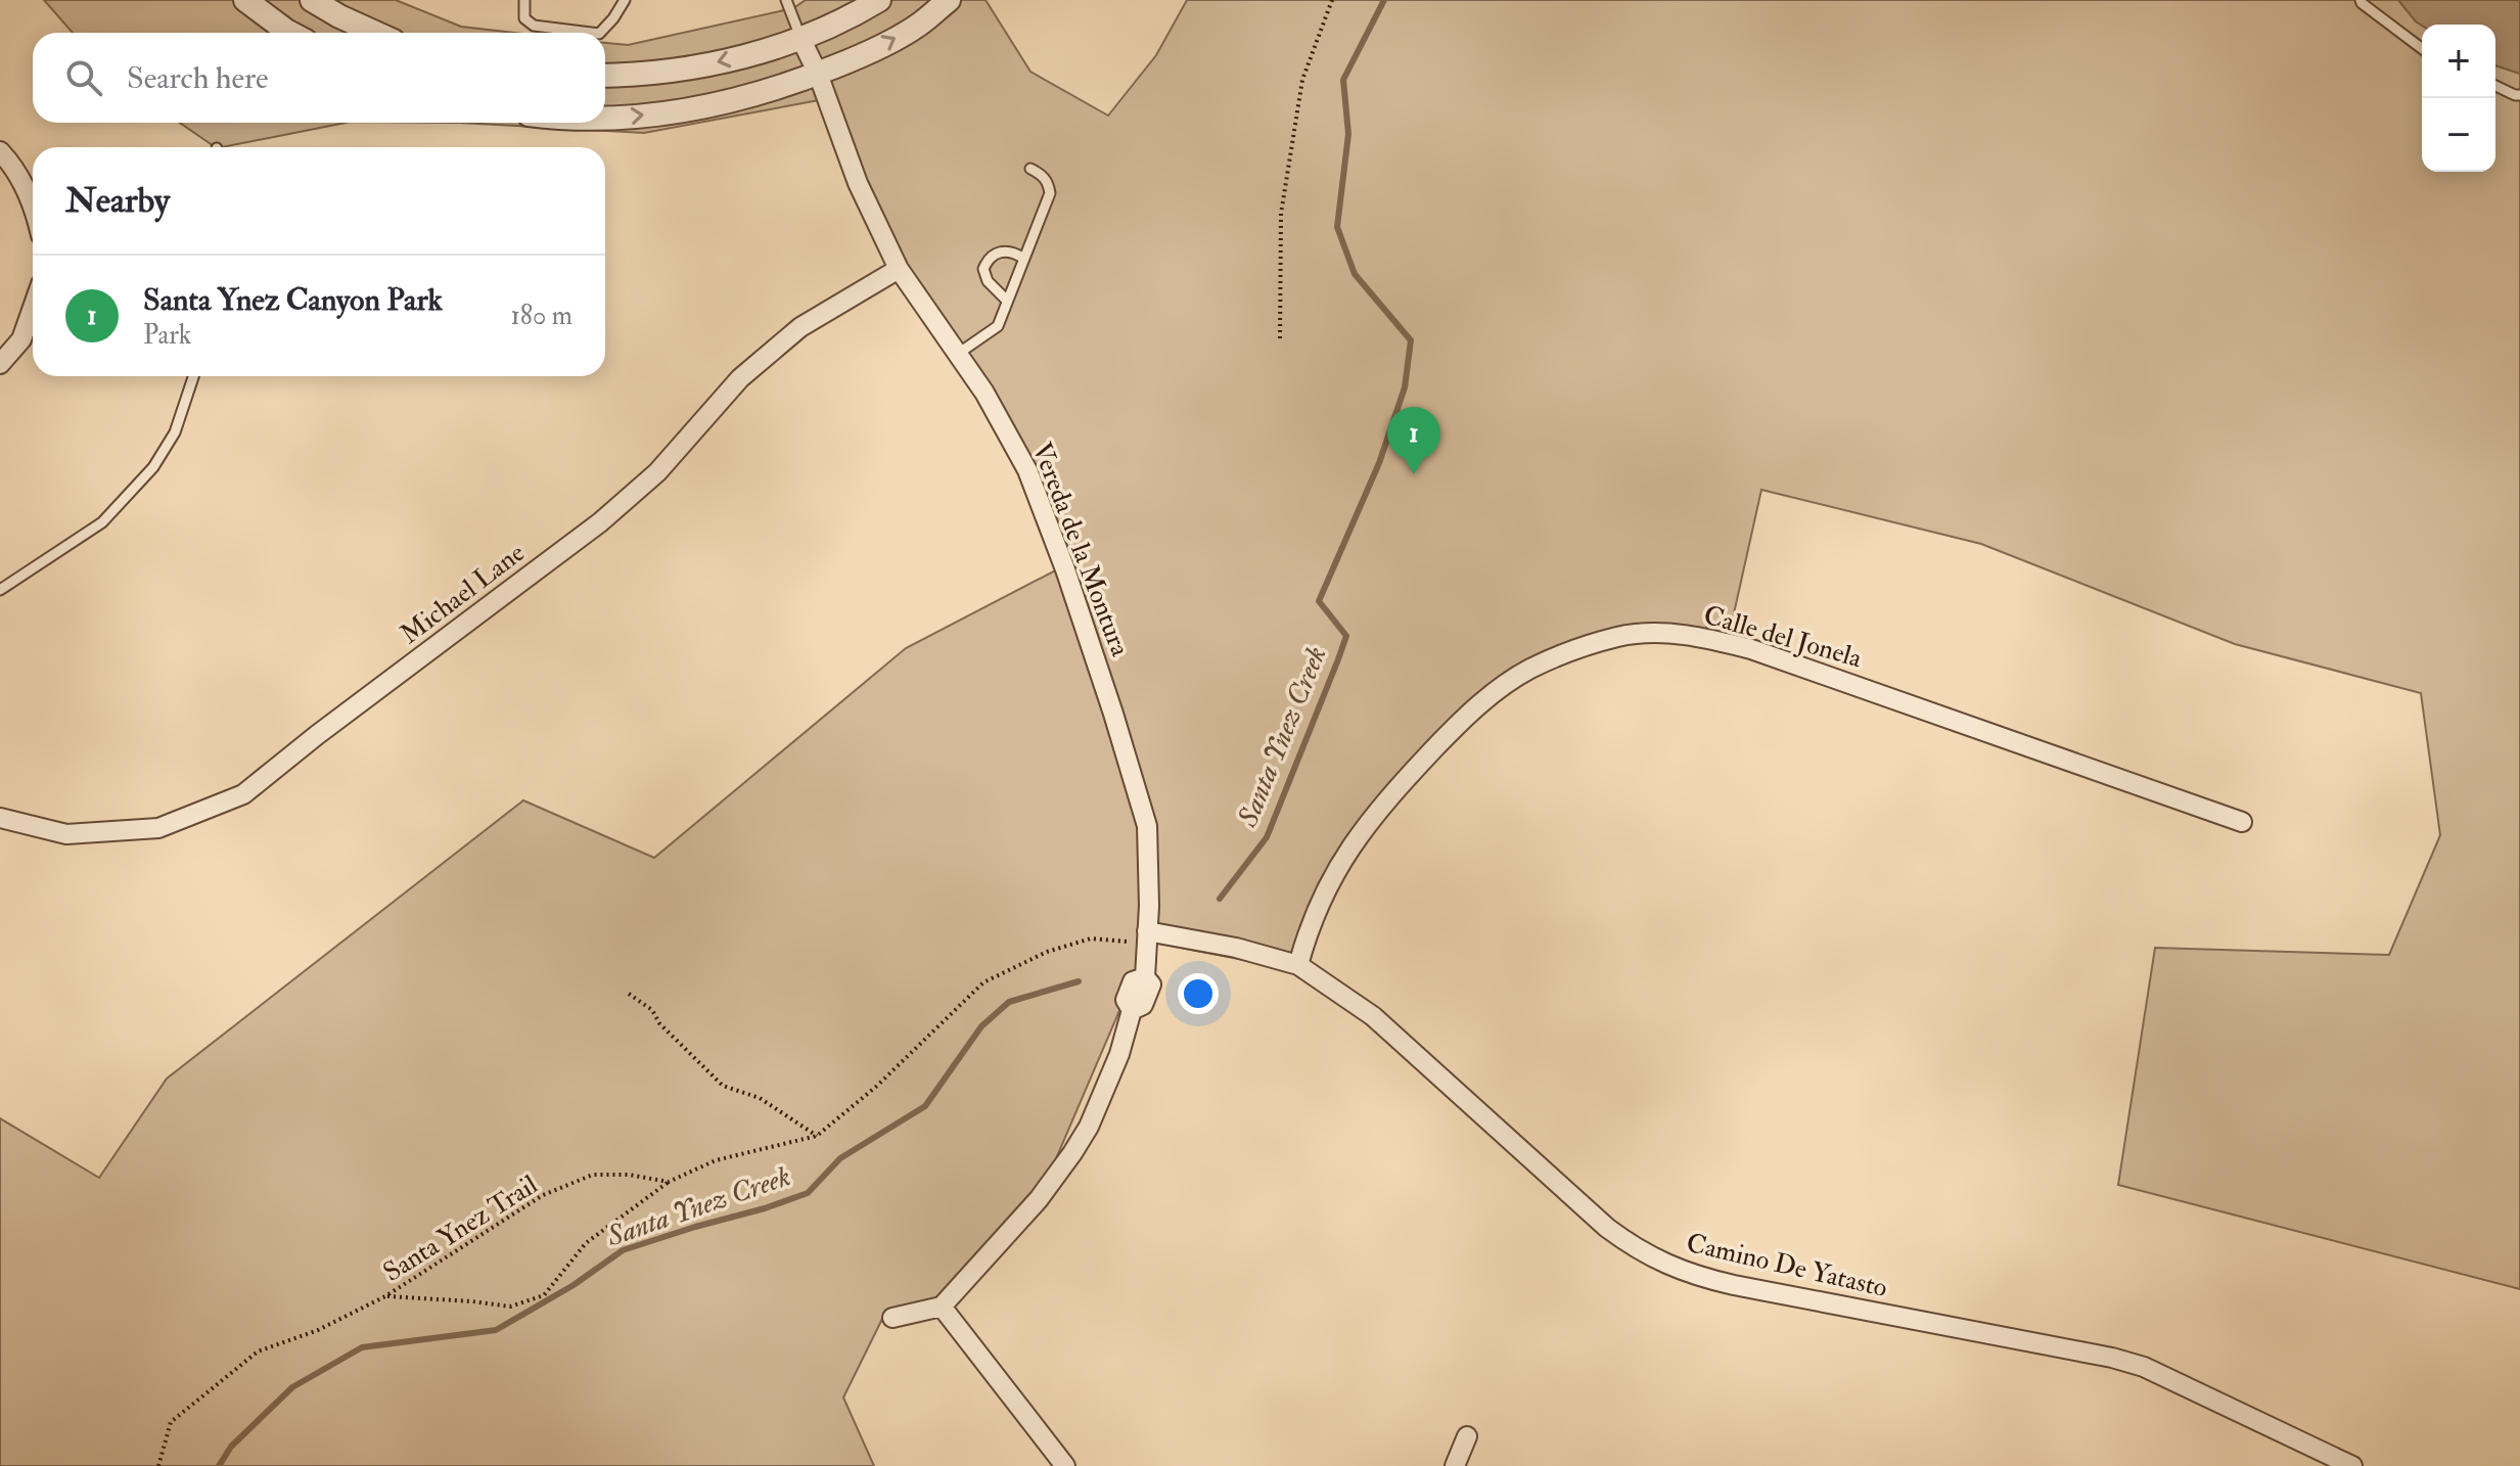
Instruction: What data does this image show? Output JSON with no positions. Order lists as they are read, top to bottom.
{
  "streets": {
    "street": [
      "Vereda de la Montura",
      "Michael Lane",
      "Calle del Jonela",
      "Camino De Yatasto"
    ],
    "path": ["Santa Ynez Trail"]
  },
  "crossings": [
    ["Vereda de la Montura", "Michael Lane"],
    ["Vereda de la Montura", "Camino De Yatasto"],
    ["Calle del Jonela", "Camino De Yatasto"]
  ],
  "water": ["Santa Ynez Creek"],
  "page": {
    "map_buttons": ["+", "−"],
    "search": "Search here",
    "heading": "Nearby",
    "list": [
      {
        "mark": "1",
        "name": "Santa Ynez Canyon Park",
        "note": "Park",
        "value": "180 m"
      }
    ],
    "pins": "1"
  }
}
